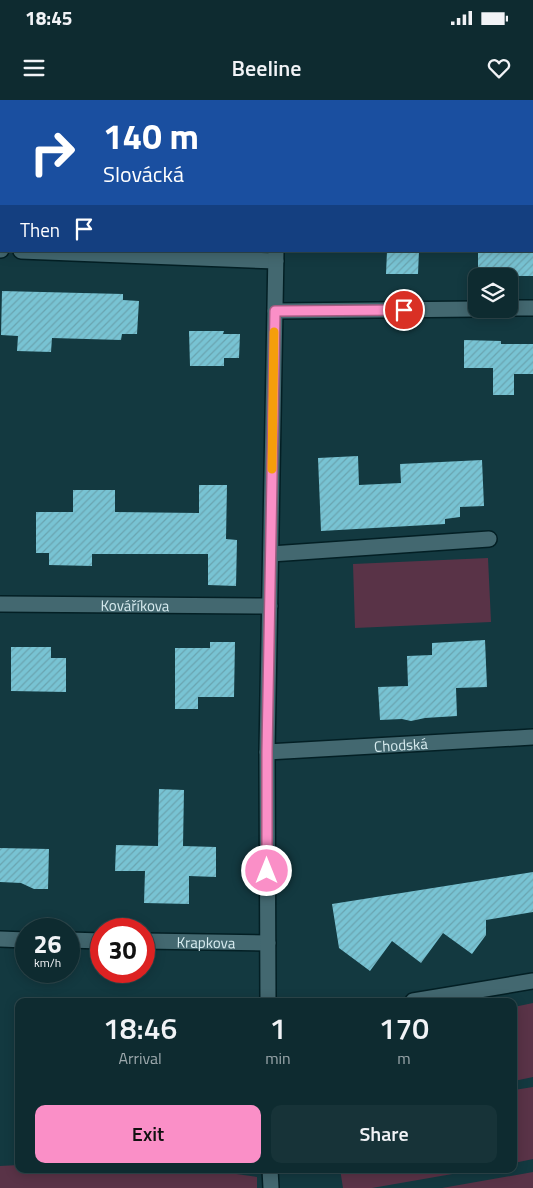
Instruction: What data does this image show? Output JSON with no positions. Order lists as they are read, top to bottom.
{
  "streets": {
    "street": ["Kováříkova", "Chodská", "Krapkova"]
  },
  "page": {
    "status": "18:45",
    "header": "Beeline",
    "turn": ["140 m", "Slovácká"],
    "then": "Then",
    "speed": "26 km/h",
    "limit": "30",
    "eta": [
      "18:46",
      "Arrival",
      "1",
      "min",
      "170",
      "m"
    ],
    "buttons": ["Exit", "Share"]
  }
}
